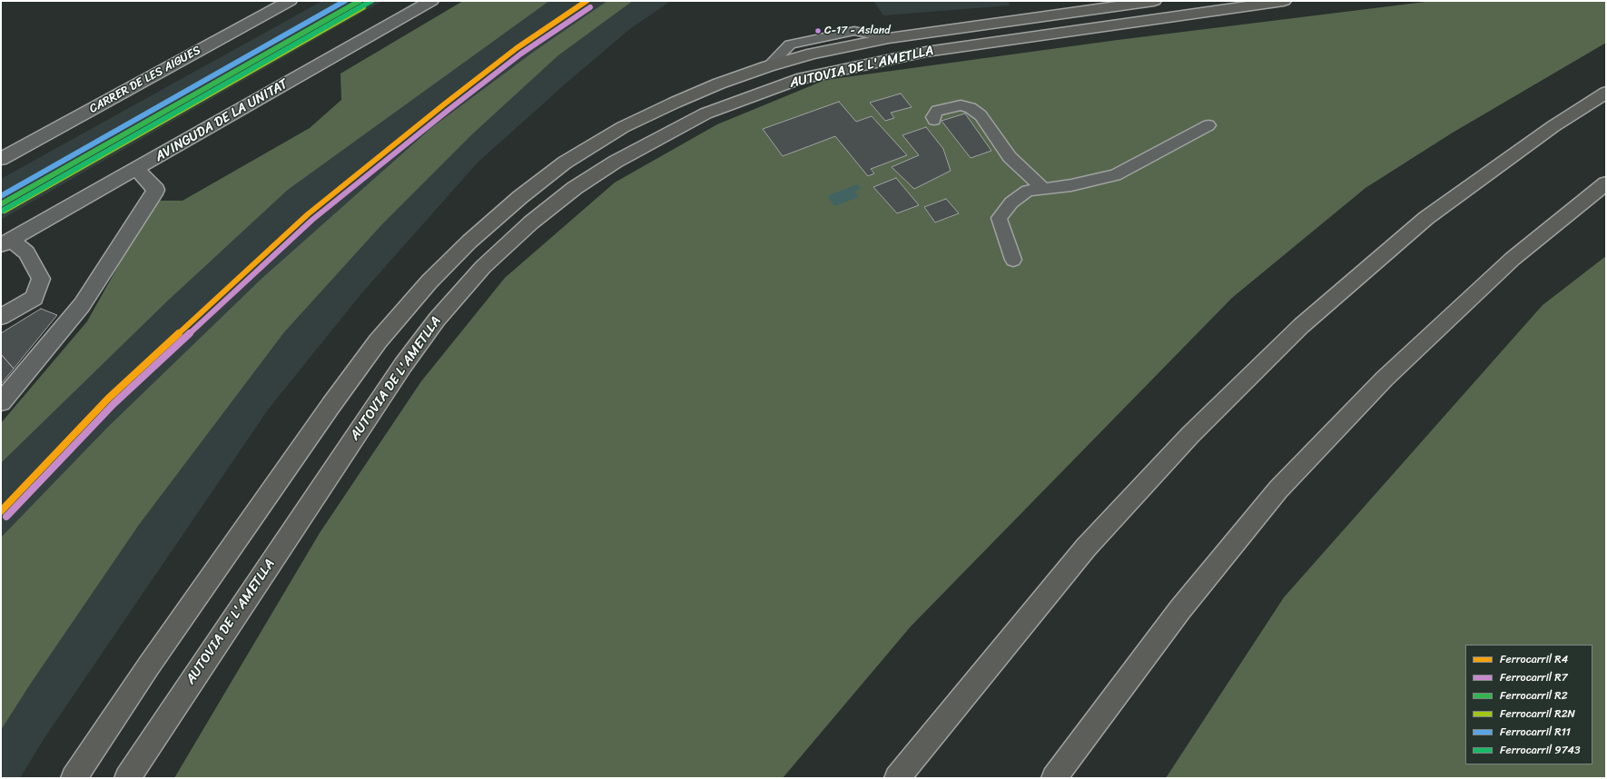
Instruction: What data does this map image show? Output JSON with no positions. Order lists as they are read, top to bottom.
{
  "streets": {
    "highway": ["AUTOVIA DE L'AMETLLA"],
    "street": ["CARRER DE LES AIGUES", "AVINGUDA DE LA UNITAT"]
  },
  "places": ["C-17 - Asland"],
  "lines": [
    "rail line R4",
    "rail line R2",
    "rail line R11",
    "rail line 9743",
    "rail line R7",
    "rail line R2N"
  ],
  "legend": [
    "Ferrocarril R4",
    "Ferrocarril R7",
    "Ferrocarril R2",
    "Ferrocarril R2N",
    "Ferrocarril R11",
    "Ferrocarril 9743"
  ]
}
